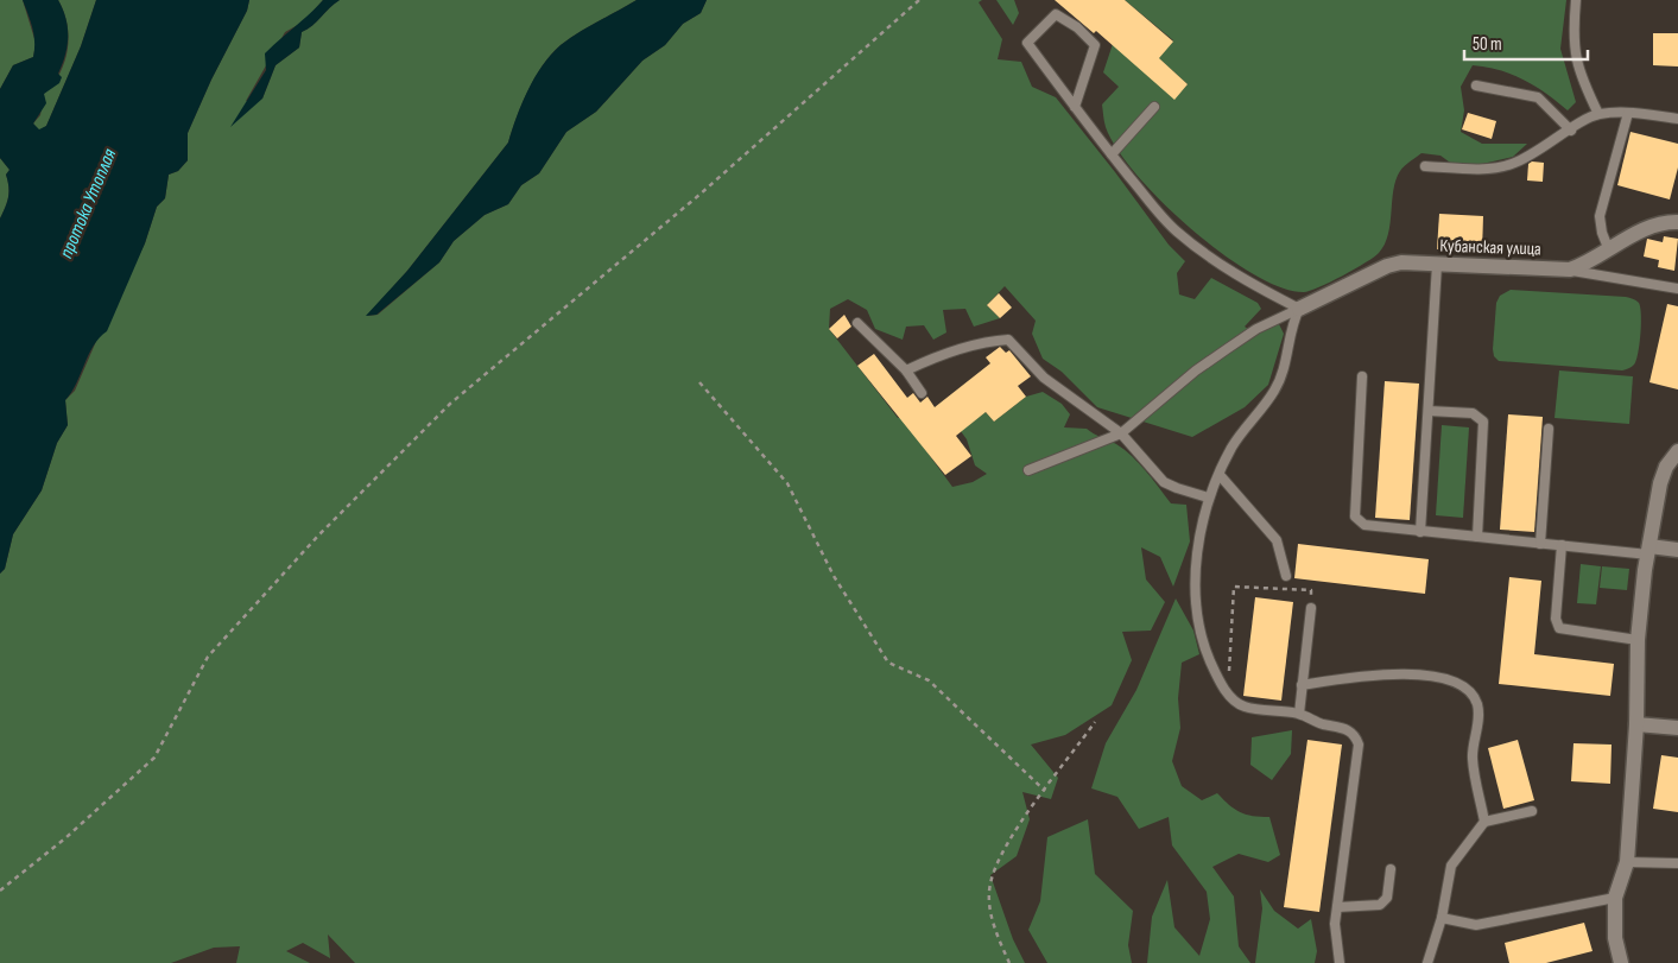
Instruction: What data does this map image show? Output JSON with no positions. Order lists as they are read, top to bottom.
{
  "streets": {
    "street": ["Кубанская улица"]
  },
  "water": ["протока Утоплая"],
  "scale_bar": "50 m"
}
